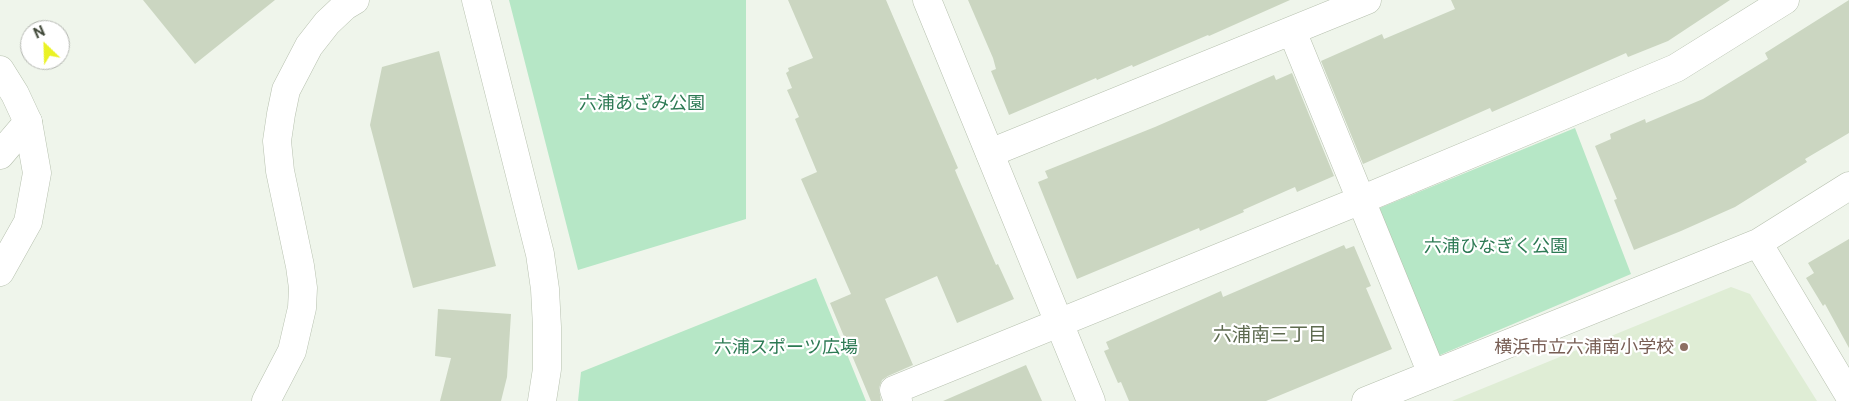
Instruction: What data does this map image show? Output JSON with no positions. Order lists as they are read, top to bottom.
{
  "districts": ["六浦南三丁目"],
  "parks": ["六浦あざみ公園", "六浦ひなぎく公園", "六浦スポーツ広場"],
  "places": ["横浜市立六浦南小学校"],
  "north": "top left"
}
